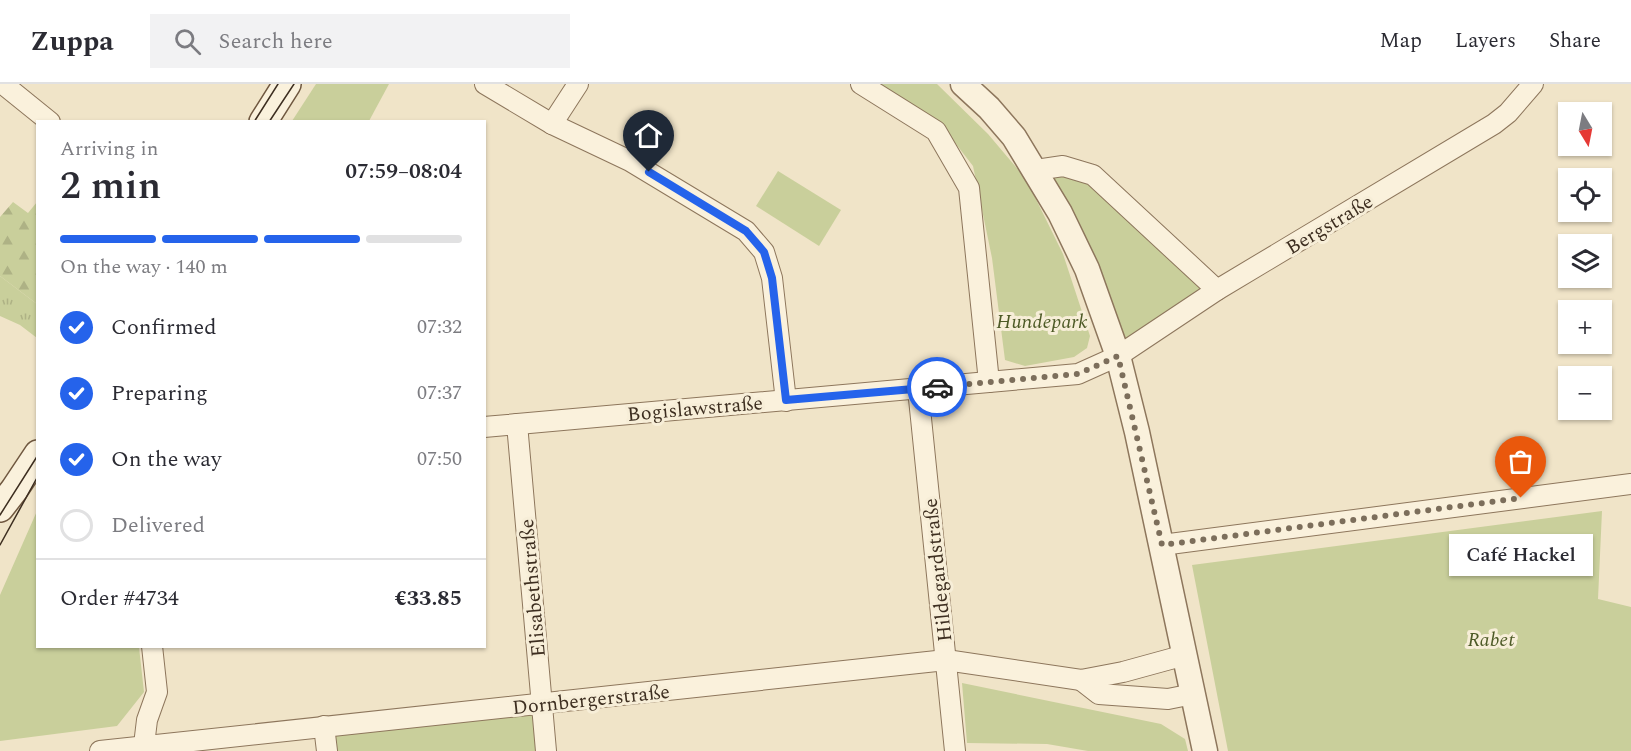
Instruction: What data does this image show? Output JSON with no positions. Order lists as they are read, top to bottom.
{
  "streets": {
    "street": [
      "Bergstraße",
      "Bogislawstraße",
      "Hildegardstraße",
      "Elisabethstraße",
      "Dornbergerstraße"
    ]
  },
  "crossings": [
    ["Bergstraße", "Bogislawstraße"],
    ["Bogislawstraße", "Hildegardstraße"],
    ["Bogislawstraße", "Elisabethstraße"],
    ["Hildegardstraße", "Dornbergerstraße"],
    ["Elisabethstraße", "Dornbergerstraße"]
  ],
  "parks": ["Hundepark", "Rabet"],
  "places": ["Café Hackel"],
  "north": "bottom",
  "page": {
    "header": "Zuppa",
    "search": "Search here",
    "nav": ["Map", "Layers", "Share"],
    "map_buttons": ["+", "−"],
    "heading": ["2 min", "Arriving in", "07:59–08:04"],
    "panel": ["Order #4734", "€33.85"],
    "bar": "On the way · 140 m",
    "list": [
      ["Confirmed", "07:32"],
      ["Preparing", "07:37"],
      ["On the way", "07:50"],
      "Delivered"
    ],
    "bubble": "Café Hackel"
  }
}
